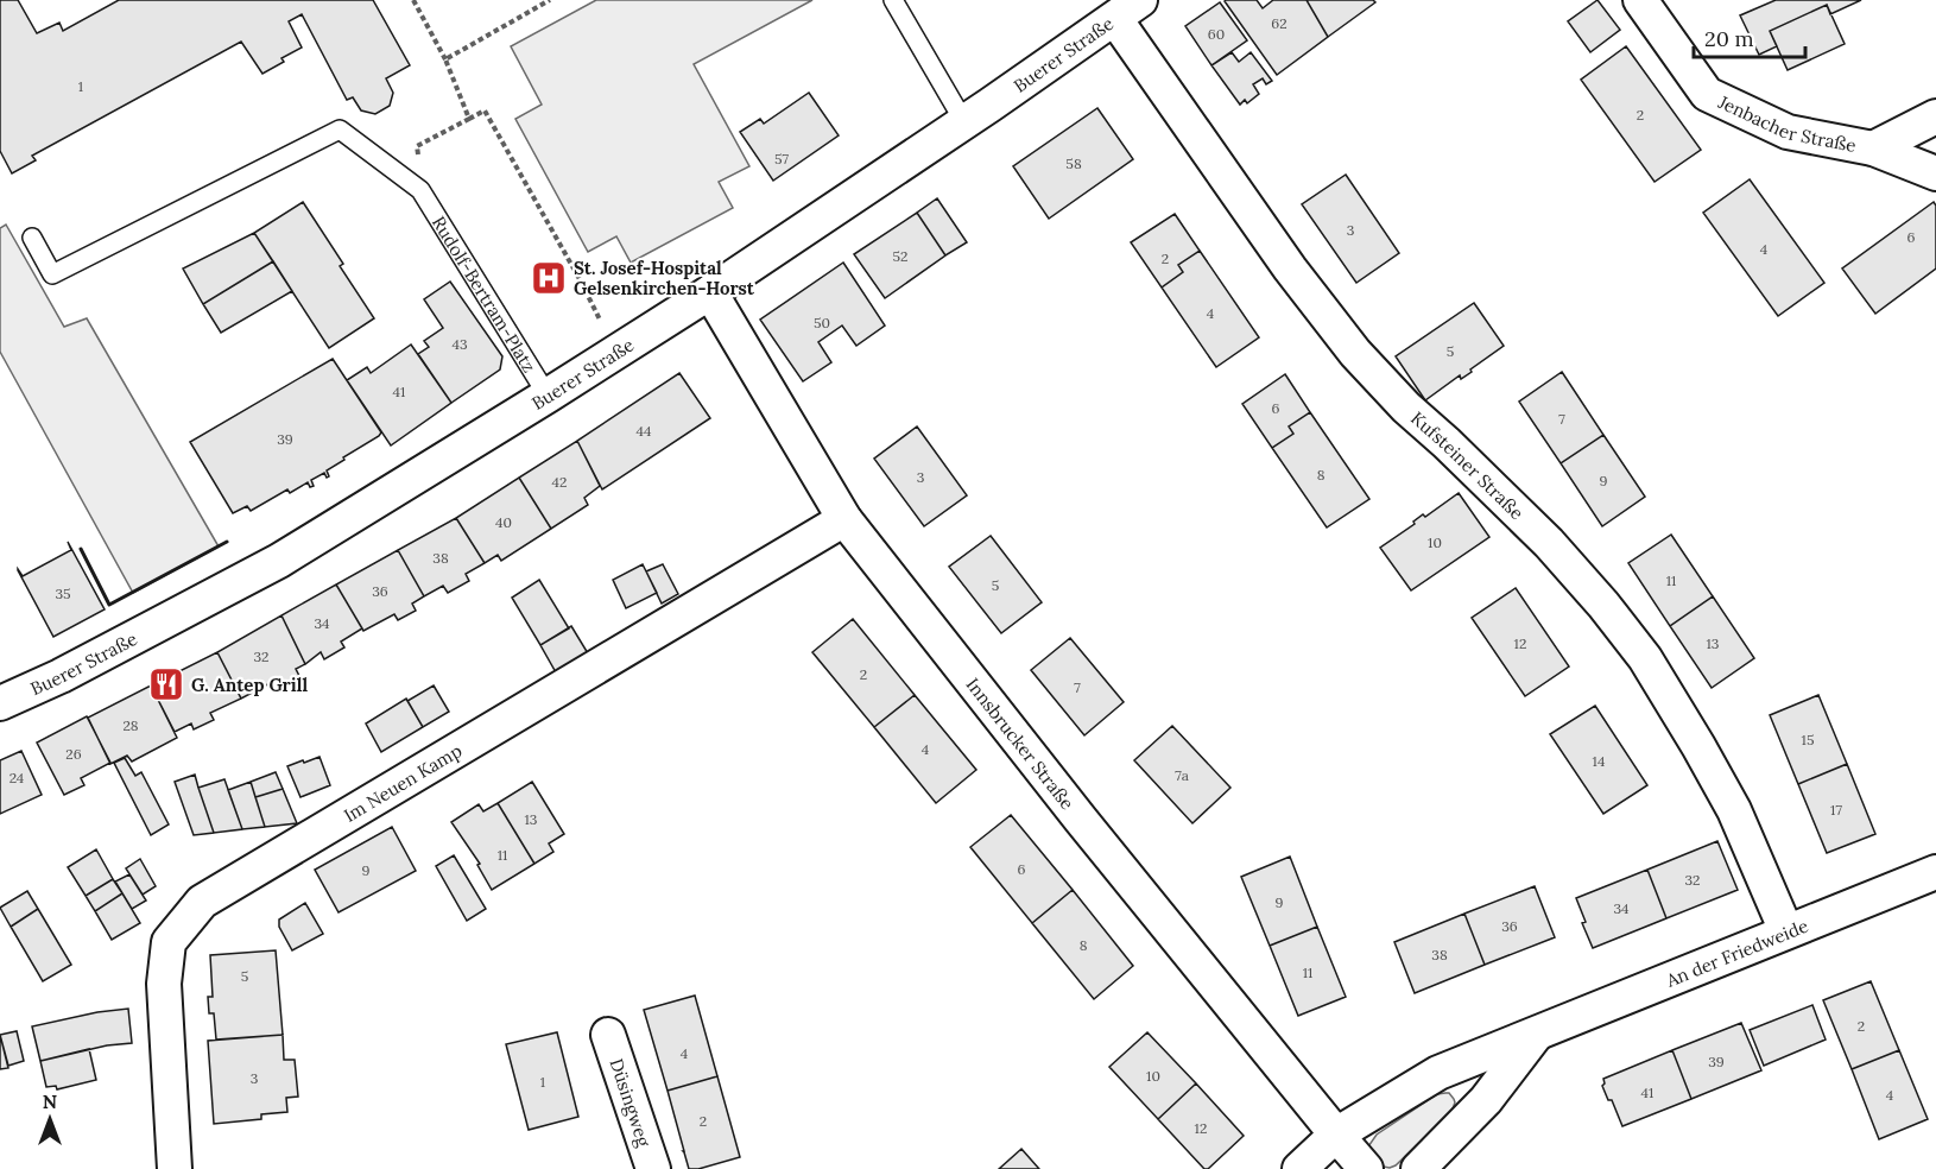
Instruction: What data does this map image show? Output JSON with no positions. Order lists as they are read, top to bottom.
{
  "streets": {
    "street": [
      "Buerer Straße",
      "Jenbacher Straße",
      "Kufsteiner Straße",
      "Innsbrucker Straße",
      "Im Neuen Kamp",
      "An der Friedweide",
      "Düsingweg"
    ],
    "lane": ["Rudolf-Bertram-Platz"]
  },
  "crossings": [
    ["Buerer Straße", "Rudolf-Bertram-Platz"],
    ["Buerer Straße", "Kufsteiner Straße"],
    ["Buerer Straße", "Innsbrucker Straße"],
    ["Kufsteiner Straße", "An der Friedweide"],
    ["Innsbrucker Straße", "Im Neuen Kamp"],
    ["Innsbrucker Straße", "An der Friedweide"]
  ],
  "places": {
    "hospital": ["St. Josef-Hospital Gelsenkirchen-Horst"],
    "restaurant": ["G. Antep Grill"]
  },
  "house_numbers": [
    "62",
    "60",
    "1",
    "2",
    "57",
    "58",
    "3",
    "6",
    "4",
    "52",
    "2",
    "4",
    "50",
    "43",
    "5",
    "41",
    "6",
    "7",
    "44",
    "39",
    "8",
    "3",
    "9",
    "42",
    "40",
    "10",
    "38",
    "11",
    "5",
    "36",
    "35",
    "34",
    "12",
    "13",
    "32",
    "2",
    "7",
    "28",
    "15",
    "4",
    "26",
    "14",
    "7a",
    "24",
    "17",
    "13",
    "11",
    "6",
    "9",
    "32",
    "9",
    "34",
    "36",
    "8",
    "38",
    "11",
    "5",
    "2",
    "4",
    "39",
    "10",
    "3",
    "1",
    "41",
    "4",
    "2",
    "12"
  ],
  "scale_bar": "20 m",
  "north": "top"
}
